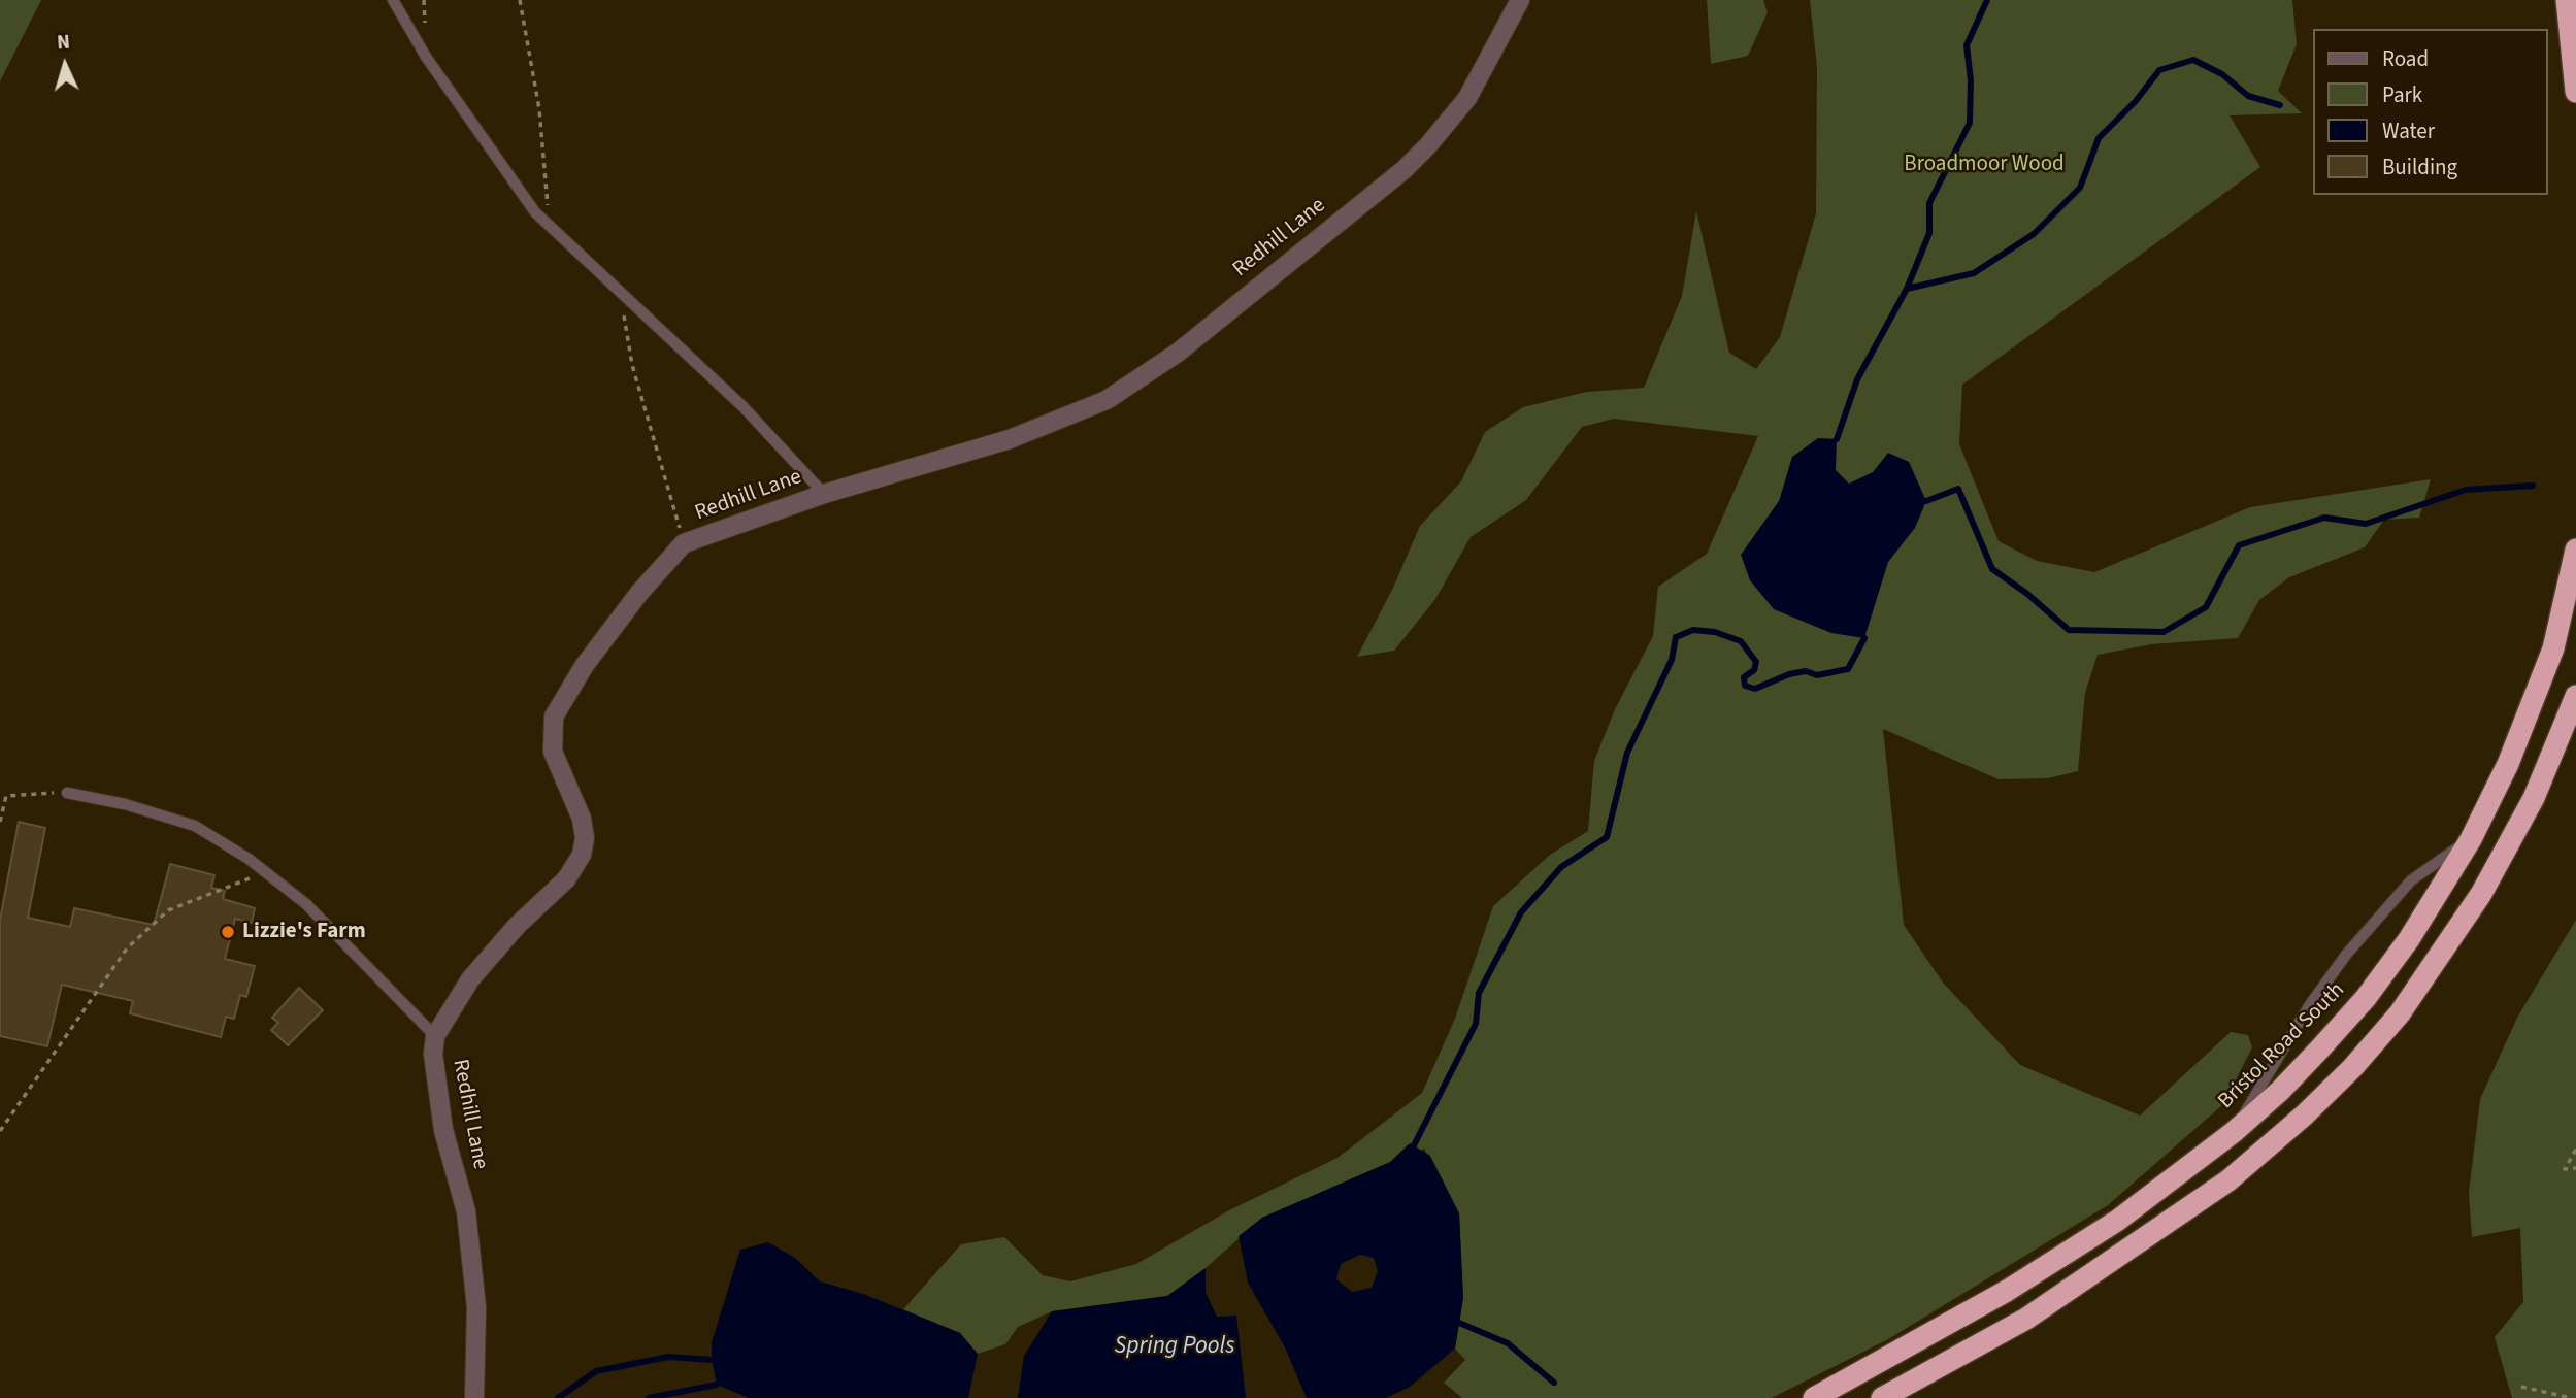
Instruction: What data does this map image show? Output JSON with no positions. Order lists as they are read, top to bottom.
{
  "streets": {
    "highway": ["Bristol Road South"],
    "street": ["Redhill Lane"]
  },
  "water": ["Spring Pools"],
  "parks": ["Broadmoor Wood"],
  "places": ["Lizzie's Farm"],
  "legend": [
    "Road",
    "Park",
    "Water",
    "Building"
  ],
  "north": "top"
}
